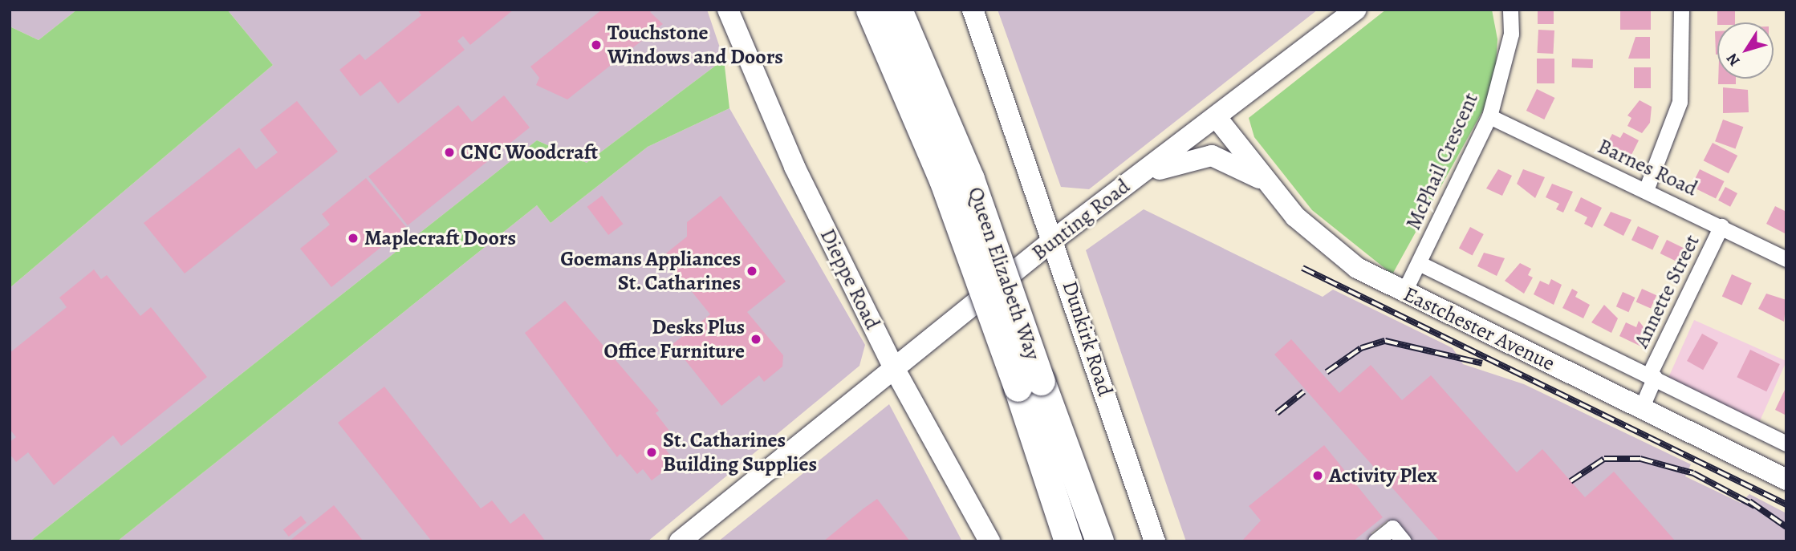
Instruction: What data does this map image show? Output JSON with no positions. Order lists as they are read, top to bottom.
{
  "streets": {
    "highway": ["Queen Elizabeth Way"],
    "street": [
      "McPhail Crescent",
      "Barnes Road",
      "Bunting Road",
      "Dieppe Road",
      "Annette Street",
      "Eastchester Avenue",
      "Dunkirk Road"
    ]
  },
  "crossings": [
    ["McPhail Crescent", "Barnes Road"],
    ["McPhail Crescent", "Eastchester Avenue"],
    ["Barnes Road", "Annette Street"],
    ["Bunting Road", "Dieppe Road"],
    ["Bunting Road", "Eastchester Avenue"],
    ["Bunting Road", "Dunkirk Road"],
    ["Annette Street", "Eastchester Avenue"]
  ],
  "places": [
    "Touchstone Windows and Doors",
    "CNC Woodcraft",
    "Maplecraft Doors",
    "Goemans Appliances St. Catharines",
    "Desks Plus Office Furniture",
    "St. Catharines Building Supplies",
    "Activity Plex"
  ],
  "north": "bottom left"
}
